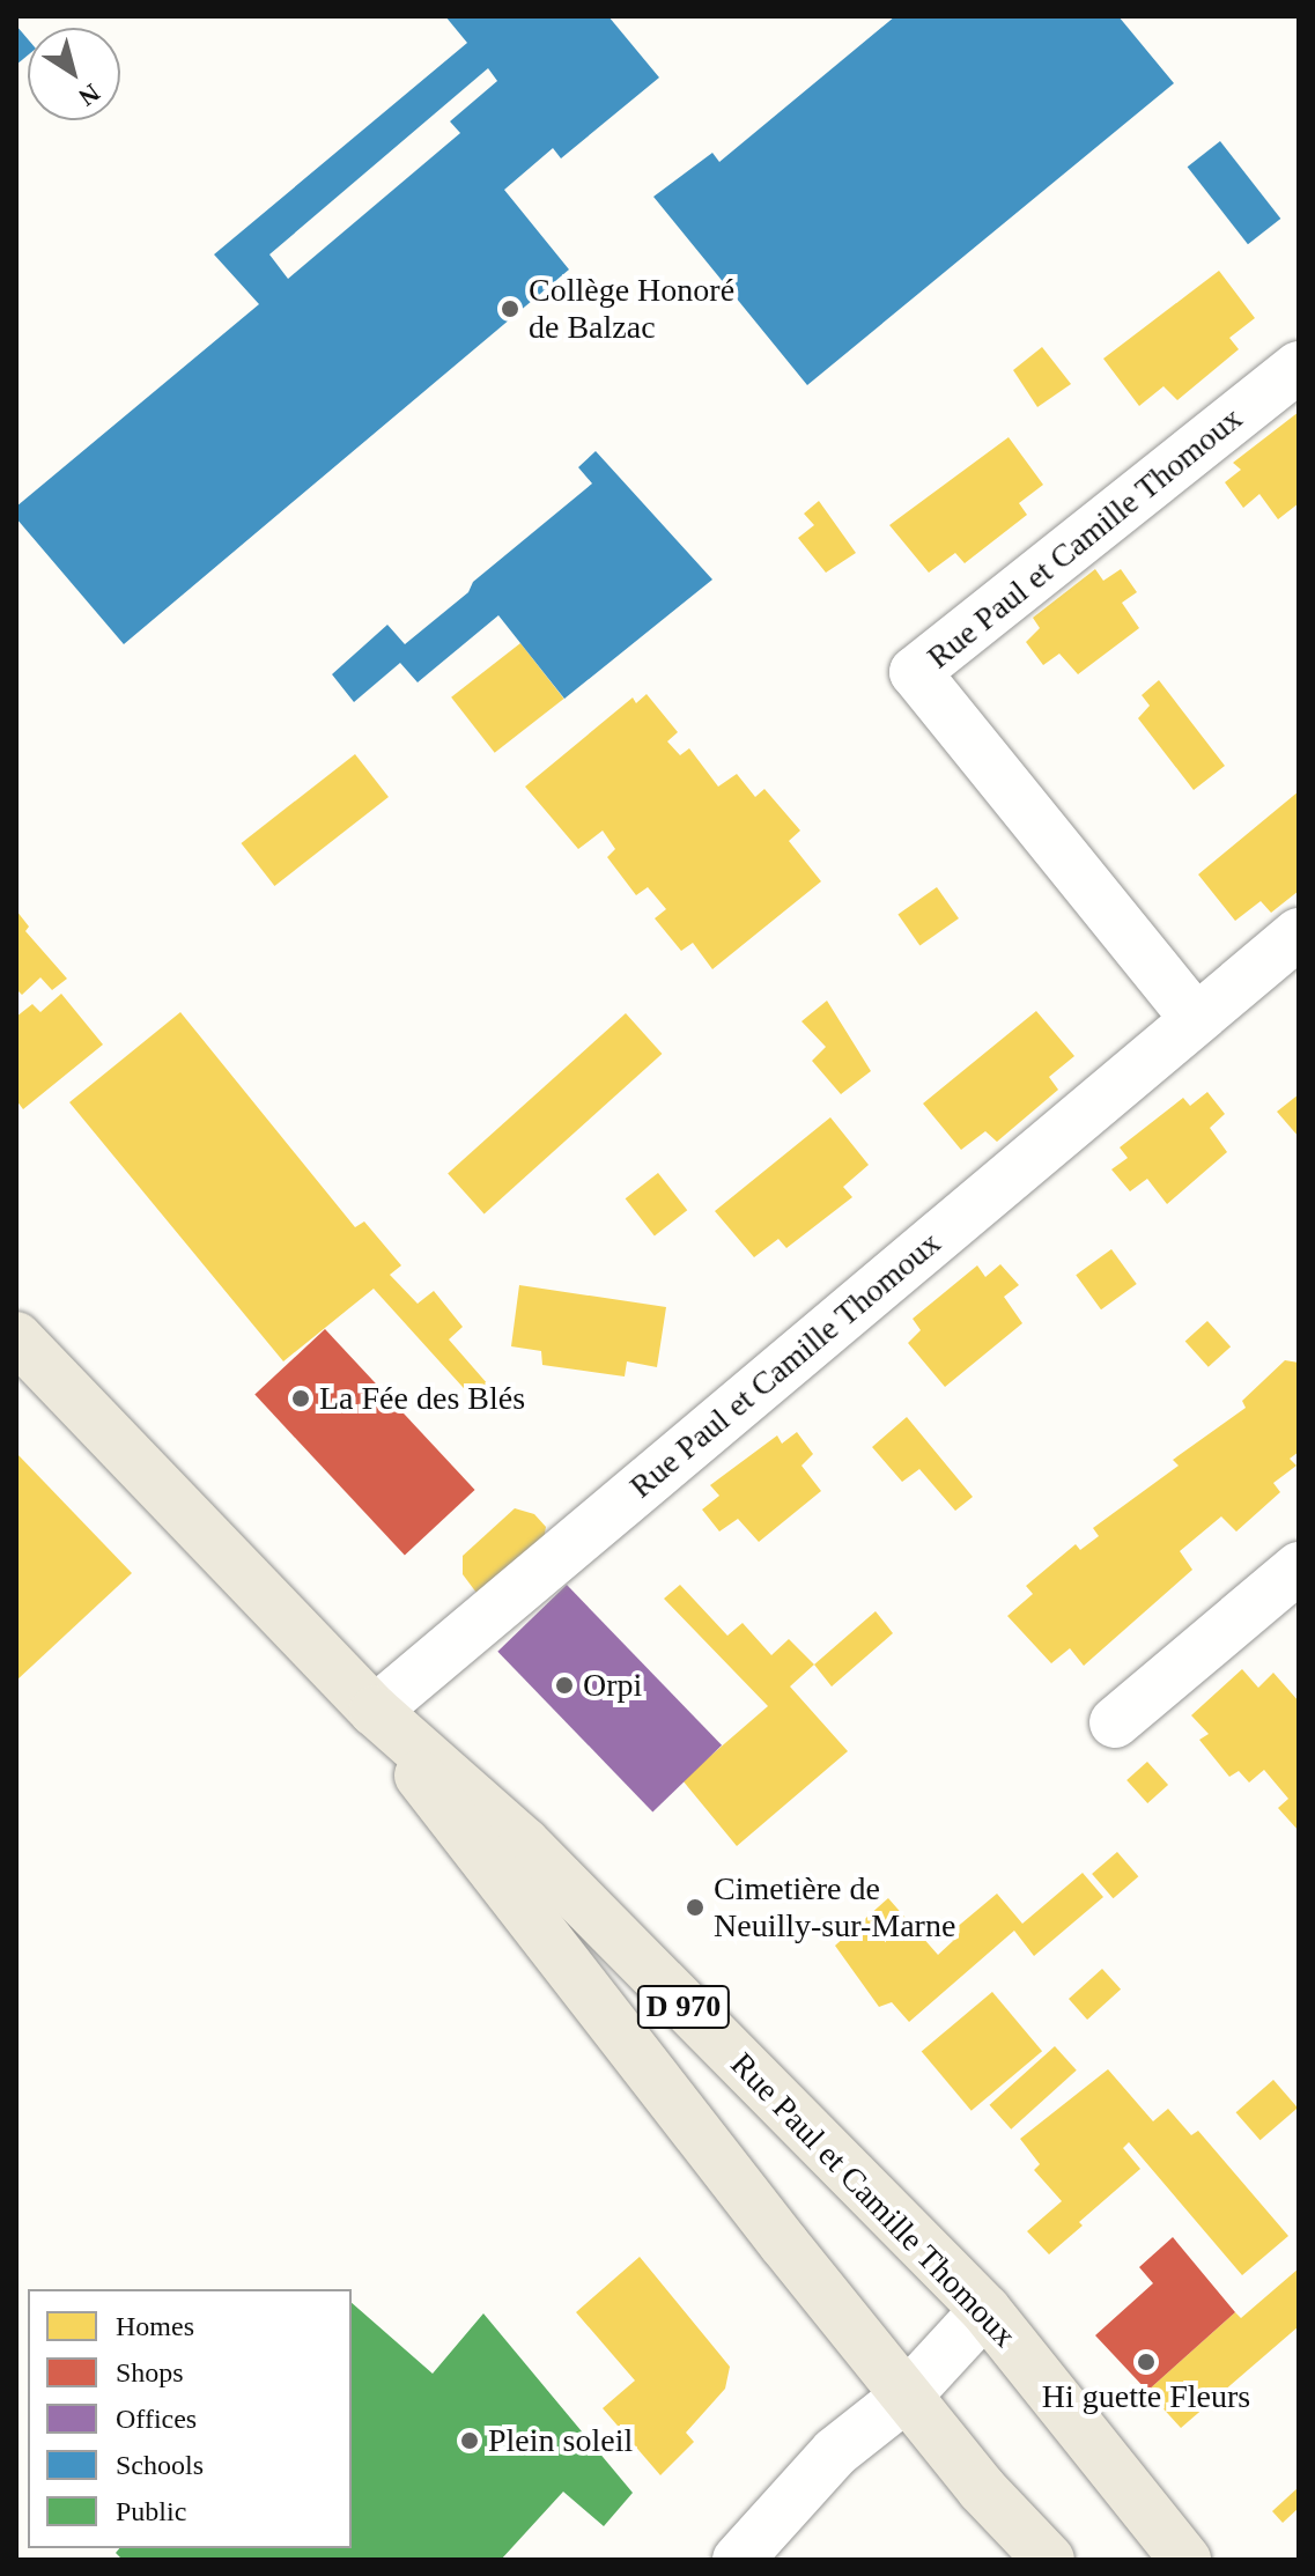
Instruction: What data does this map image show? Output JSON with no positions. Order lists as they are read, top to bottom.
{
  "streets": {
    "main road": ["Rue Paul et Camille Thomoux", "D 970"]
  },
  "places": [
    "Collège Honoré de Balzac",
    "La Fée des Blés",
    "Orpi",
    "Cimetière de Neuilly-sur-Marne",
    "Hi guette Fleurs",
    "Plein soleil"
  ],
  "legend": [
    "Homes",
    "Shops",
    "Offices",
    "Schools",
    "Public"
  ],
  "north": "bottom right"
}
